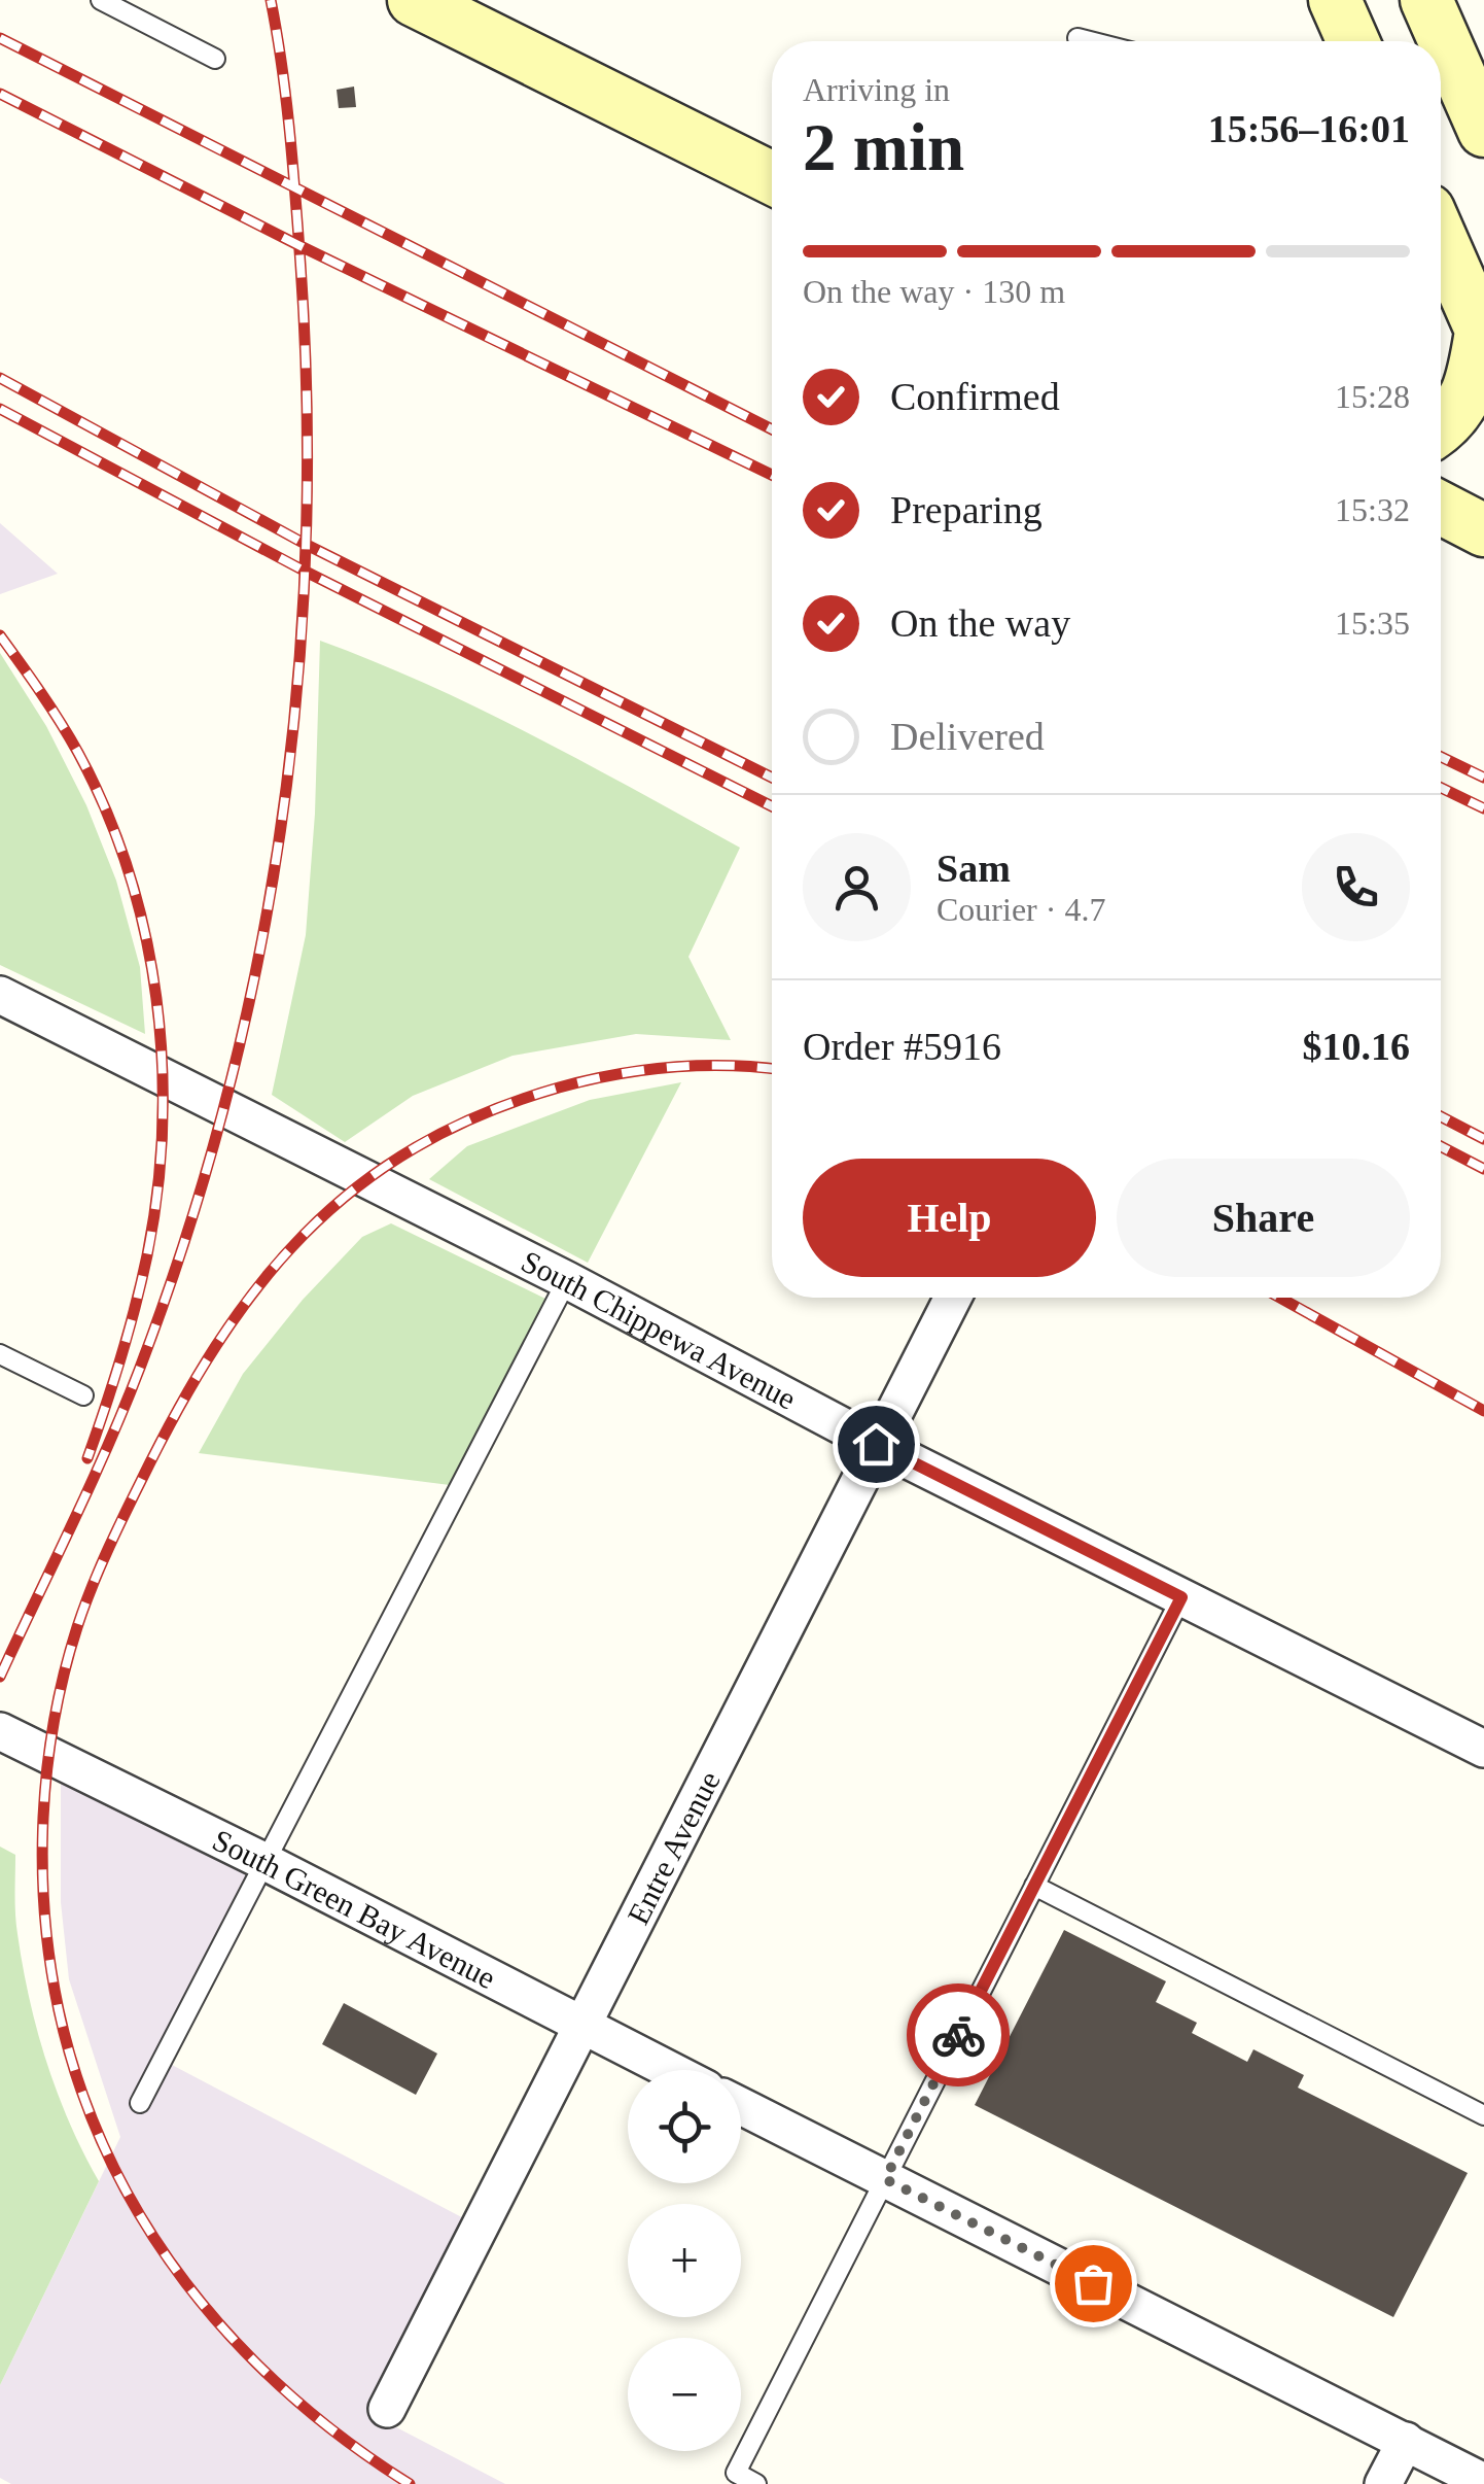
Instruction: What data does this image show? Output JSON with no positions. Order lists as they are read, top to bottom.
{
  "streets": {
    "street": ["South Chippewa Avenue", "Entre Avenue", "South Green Bay Avenue"]
  },
  "crossings": [
    ["South Chippewa Avenue", "Entre Avenue"],
    ["Entre Avenue", "South Green Bay Avenue"]
  ],
  "page": {
    "heading": ["2 min", "Arriving in", "15:56–16:01"],
    "panel": [
      "Sam",
      "Courier · 4.7",
      "Order #5916",
      "$10.16"
    ],
    "bar": "On the way · 130 m",
    "list": [
      ["Confirmed", "15:28"],
      ["Preparing", "15:32"],
      ["On the way", "15:35"],
      "Delivered"
    ],
    "buttons": ["Help", "Share"],
    "map_buttons": ["+", "−"]
  }
}
